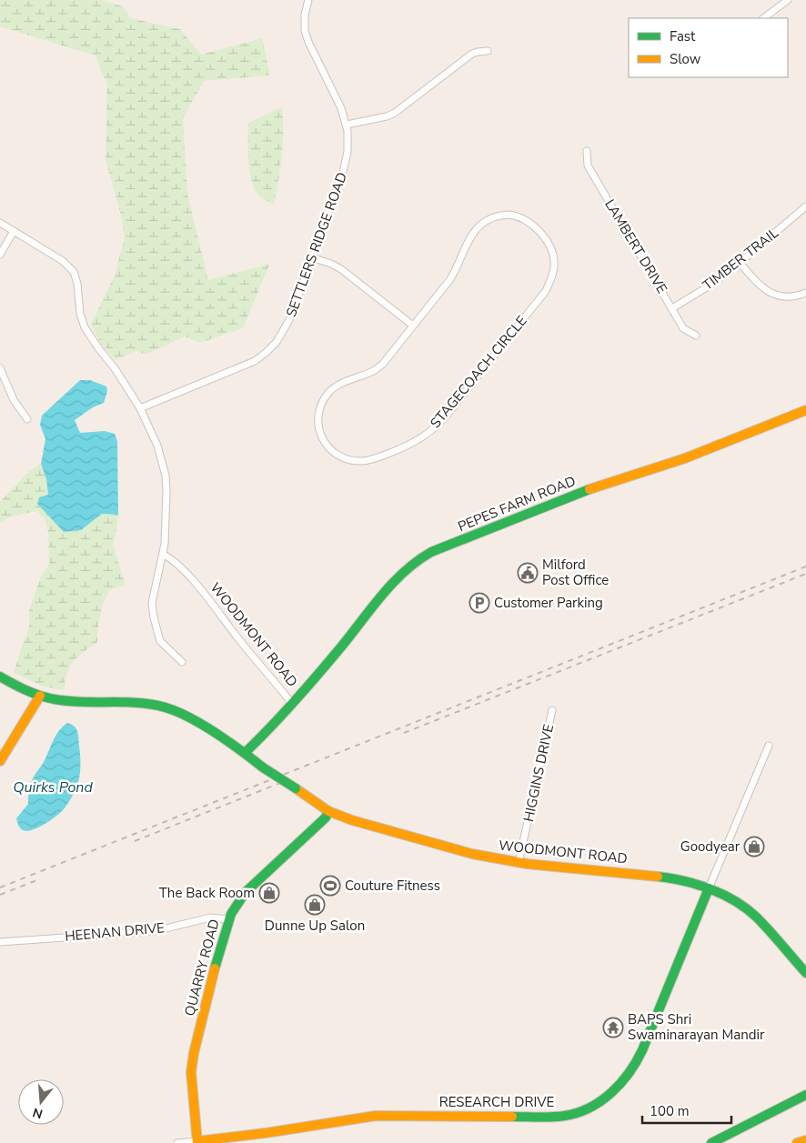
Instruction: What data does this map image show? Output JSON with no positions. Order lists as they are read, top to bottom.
{
  "streets": {
    "main road": [
      "PEPES FARM ROAD",
      "WOODMONT ROAD",
      "QUARRY ROAD",
      "RESEARCH DRIVE"
    ],
    "street": [
      "SETTLERS RIDGE ROAD",
      "LAMBERT DRIVE",
      "TIMBER TRAIL",
      "STAGECOACH CIRCLE",
      "HIGGINS DRIVE",
      "HEENAN DRIVE"
    ]
  },
  "crossings": [
    ["LAMBERT DRIVE", "TIMBER TRAIL"],
    ["PEPES FARM ROAD", "WOODMONT ROAD"],
    ["WOODMONT ROAD", "HIGGINS DRIVE"],
    ["WOODMONT ROAD", "QUARRY ROAD"],
    ["WOODMONT ROAD", "RESEARCH DRIVE"],
    ["HEENAN DRIVE", "QUARRY ROAD"],
    ["QUARRY ROAD", "RESEARCH DRIVE"]
  ],
  "water": ["Quirks Pond"],
  "places": {
    "public building": ["Milford Post Office"],
    "parking": ["Customer Parking"],
    "shop": ["Goodyear", "The Back Room", "Dunne Up Salon"],
    "sports": ["Couture Fitness"],
    "temple": ["BAPS Shri Swaminarayan Mandir"]
  },
  "legend": ["Fast", "Slow"],
  "scale_bar": "100 m",
  "north": "bottom"
}
